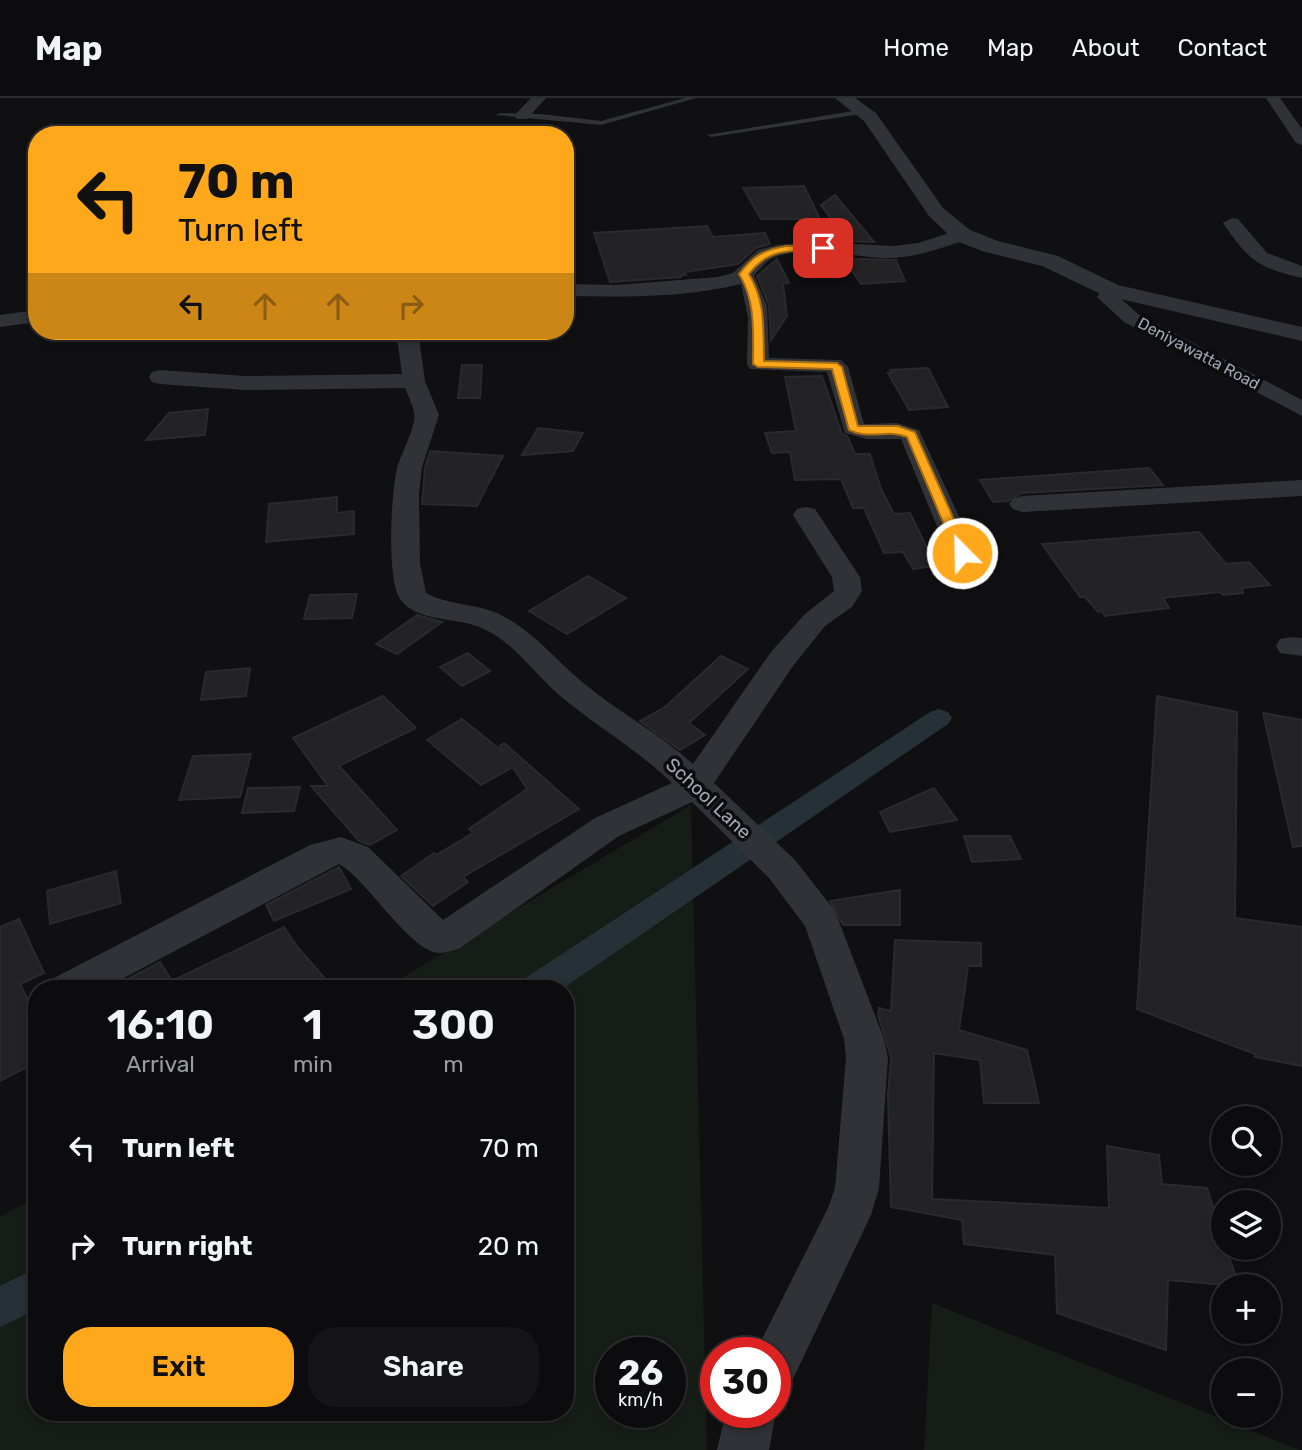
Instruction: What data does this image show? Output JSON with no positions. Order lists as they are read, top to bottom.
{
  "streets": {
    "street": ["Deniyawatta Road", "School Lane"]
  },
  "page": {
    "header": "Map",
    "nav": [
      "Home",
      "Map",
      "About",
      "Contact"
    ],
    "turn": ["70 m", "Turn left"],
    "eta": [
      "16:10",
      "Arrival",
      "1",
      "min",
      "300",
      "m"
    ],
    "list": [
      {
        "name": "Turn left",
        "value": "70 m"
      },
      {
        "name": "Turn right",
        "value": "20 m"
      }
    ],
    "map_buttons": ["+", "−"],
    "buttons": ["Exit", "Share"],
    "speed": "26 km/h",
    "limit": "30"
  }
}
